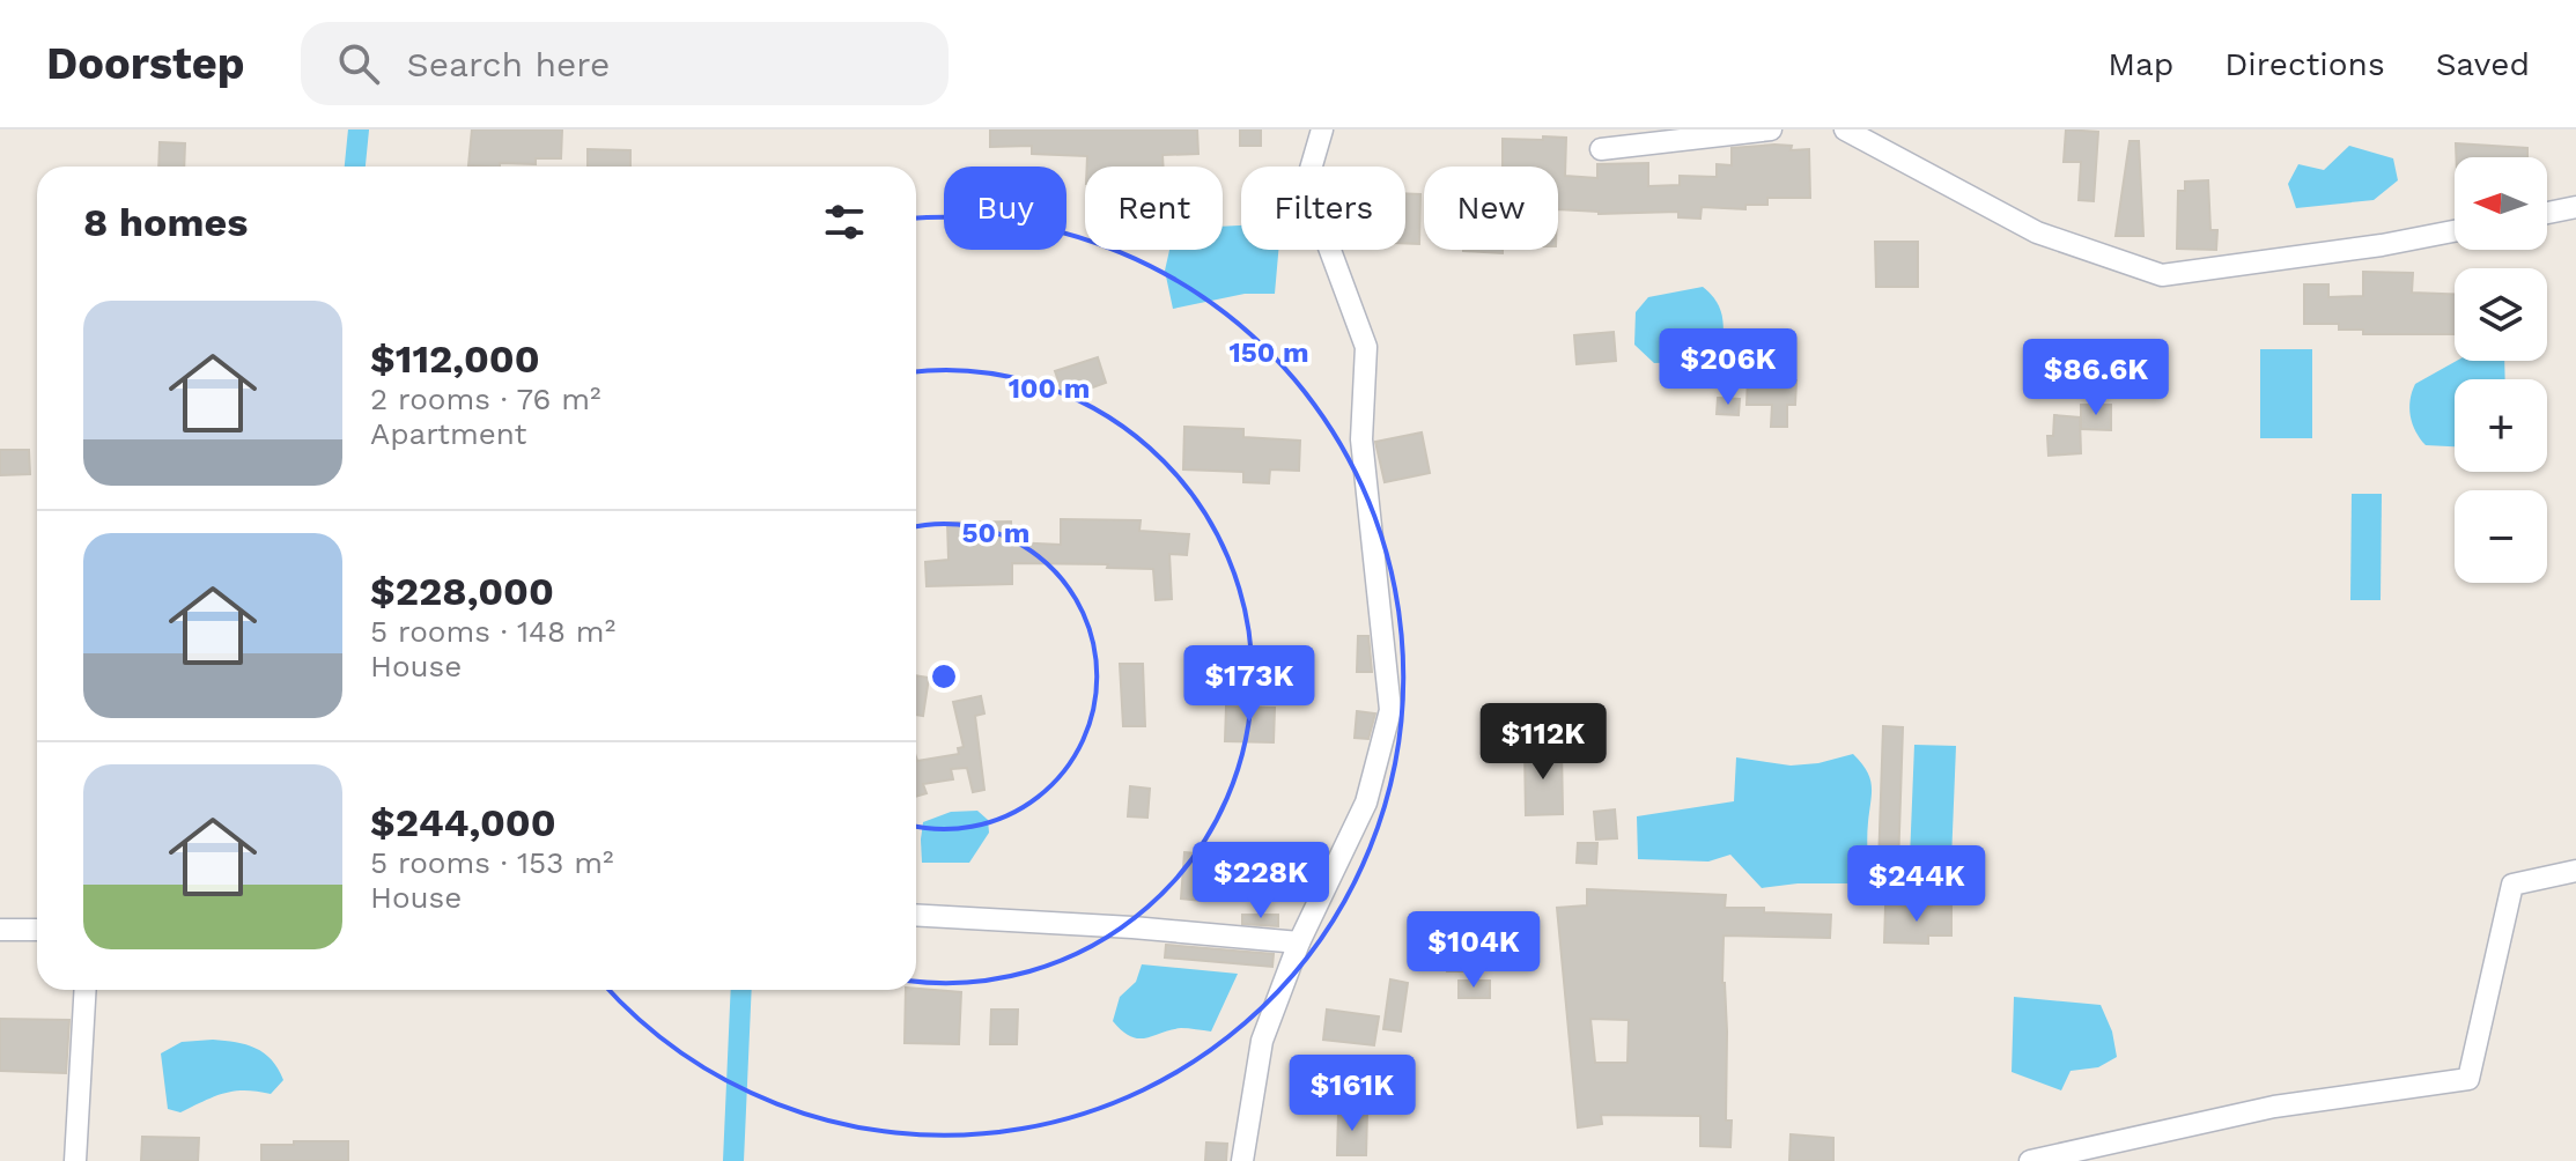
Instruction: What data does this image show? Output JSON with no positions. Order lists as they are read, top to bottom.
{
  "north": "left",
  "page": {
    "header": "Doorstep",
    "search": "Search here",
    "nav": ["Map", "Directions", "Saved"],
    "map_buttons": ["+", "−"],
    "chip": [
      "Buy",
      "Rent",
      "Filters",
      "New"
    ],
    "heading": "8 homes",
    "list": [
      {
        "name": "$112,000",
        "note": "2 rooms · 76 m² · Apartment"
      },
      {
        "name": "$228,000",
        "note": "5 rooms · 148 m² · House"
      },
      {
        "name": "$244,000",
        "note": "5 rooms · 153 m² · House"
      }
    ],
    "price": [
      "$206K",
      "$86.6K",
      "$173K",
      "$112K",
      "$228K",
      "$244K",
      "$104K",
      "$161K"
    ]
  },
  "rings": ["150 m", "100 m", "50 m"]
}
